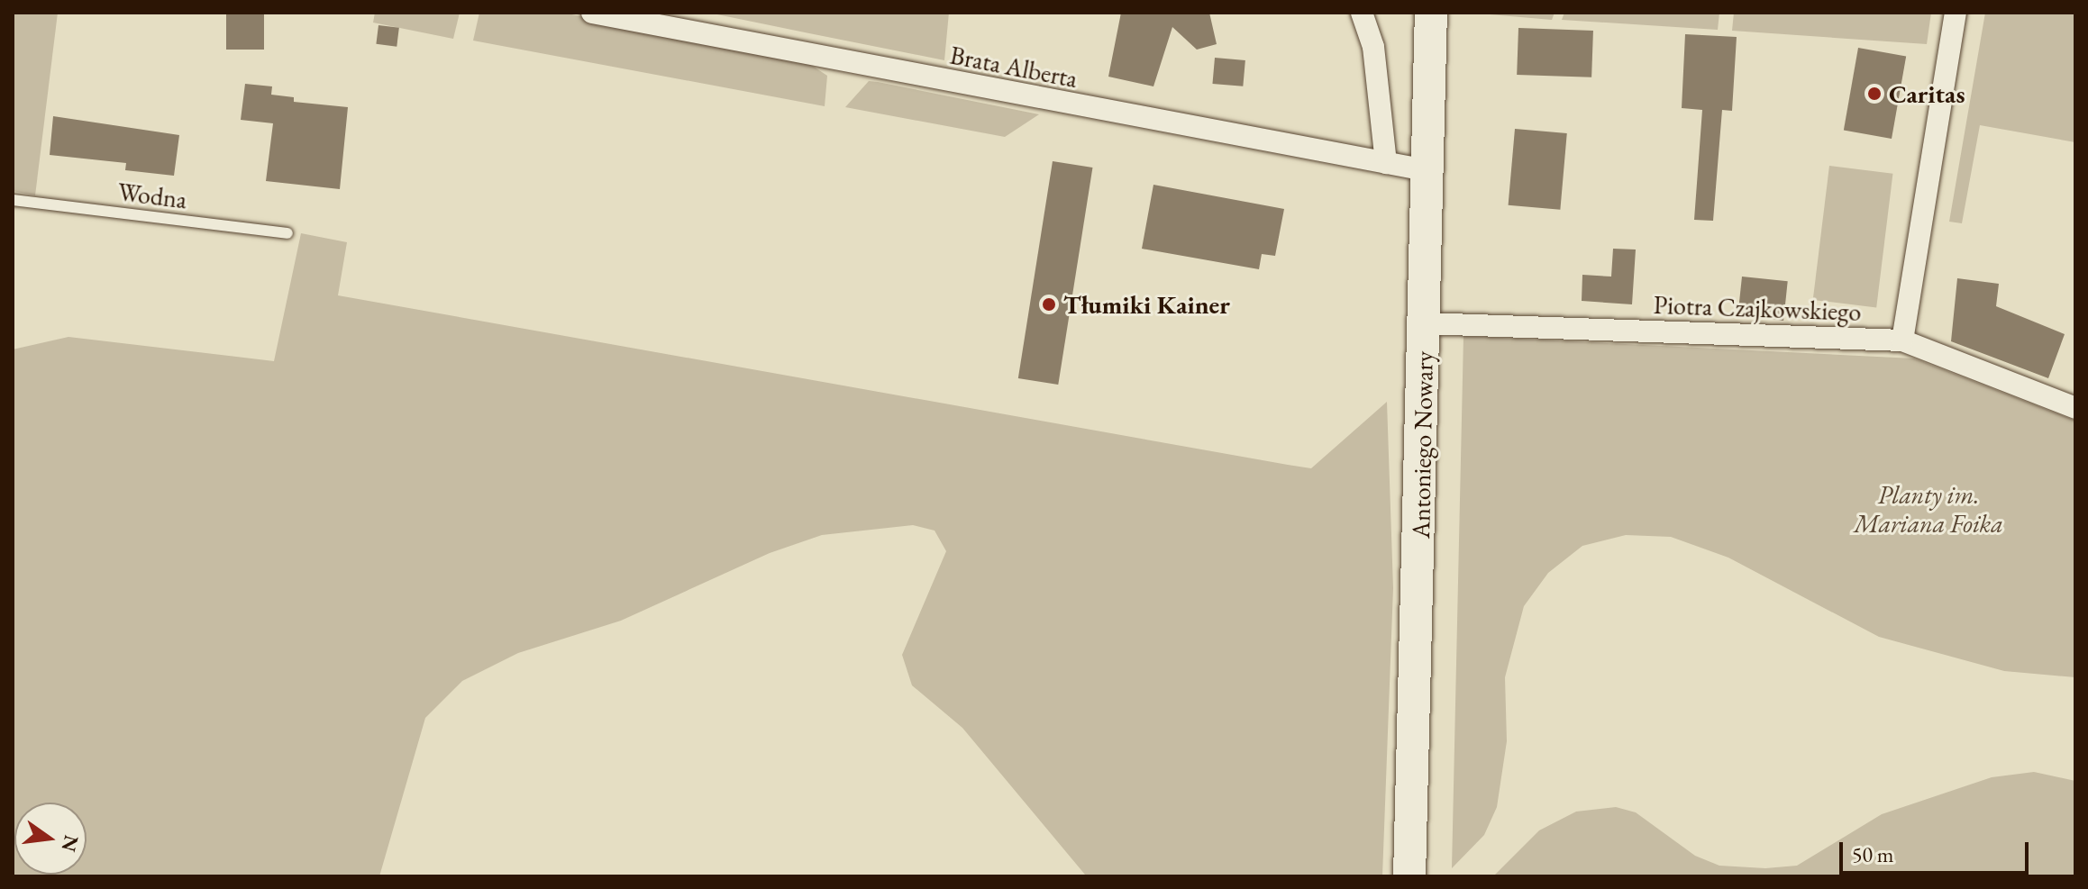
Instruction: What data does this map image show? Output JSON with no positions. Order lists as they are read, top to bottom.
{
  "streets": {
    "street": ["Brata Alberta", "Piotra Czajkowskiego", "Antoniego Nowary"],
    "lane": ["Wodna"]
  },
  "crossings": [
    ["Brata Alberta", "Antoniego Nowary"],
    ["Piotra Czajkowskiego", "Antoniego Nowary"]
  ],
  "parks": ["Planty im. Mariana Foika"],
  "places": ["Caritas", "Tłumiki Kainer"],
  "scale_bar": "50 m",
  "north": "right"
}
